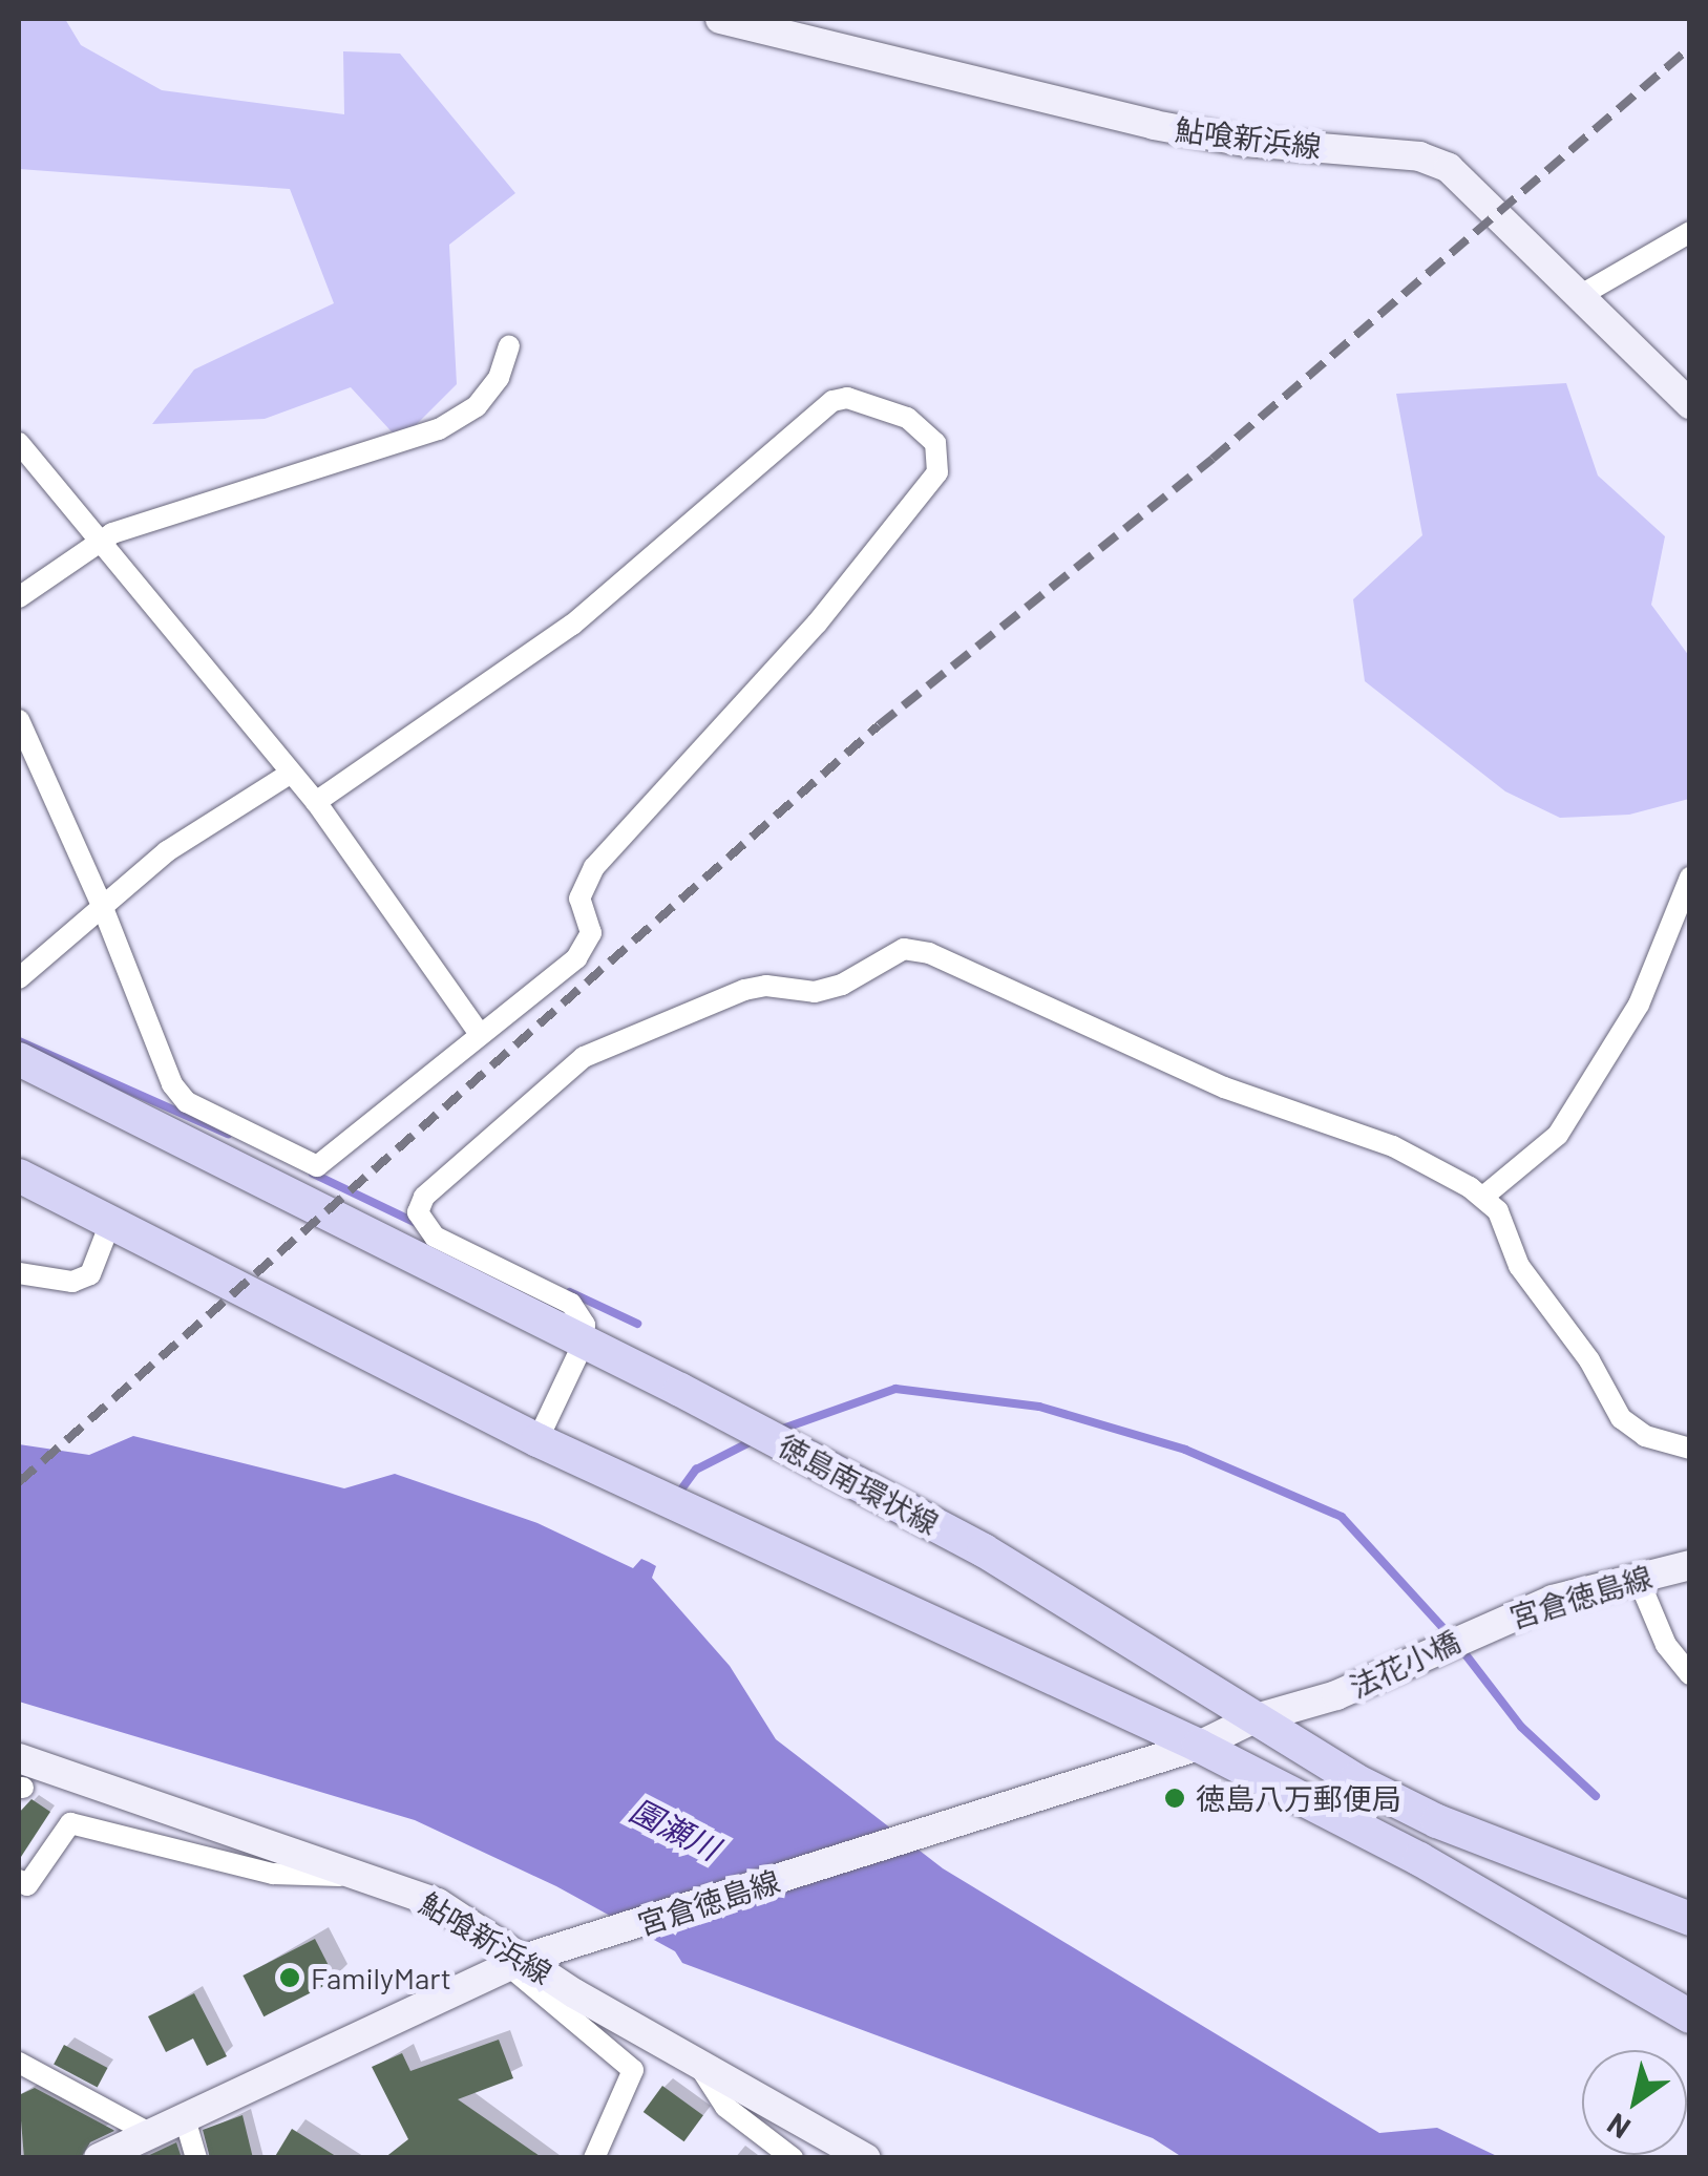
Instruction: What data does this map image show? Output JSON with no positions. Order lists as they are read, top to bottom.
{
  "streets": {
    "highway": ["徳島南環状線"],
    "main road": ["鮎喰新浜線", "宮倉徳島線", "法花小橋"]
  },
  "crossings": [
    ["鮎喰新浜線", "宮倉徳島線"],
    ["徳島南環状線", "宮倉徳島線"],
    ["宮倉徳島線", "法花小橋"]
  ],
  "water": ["園瀬川"],
  "places": ["徳島八万郵便局", "FamilyMart"],
  "north": "bottom left"
}
